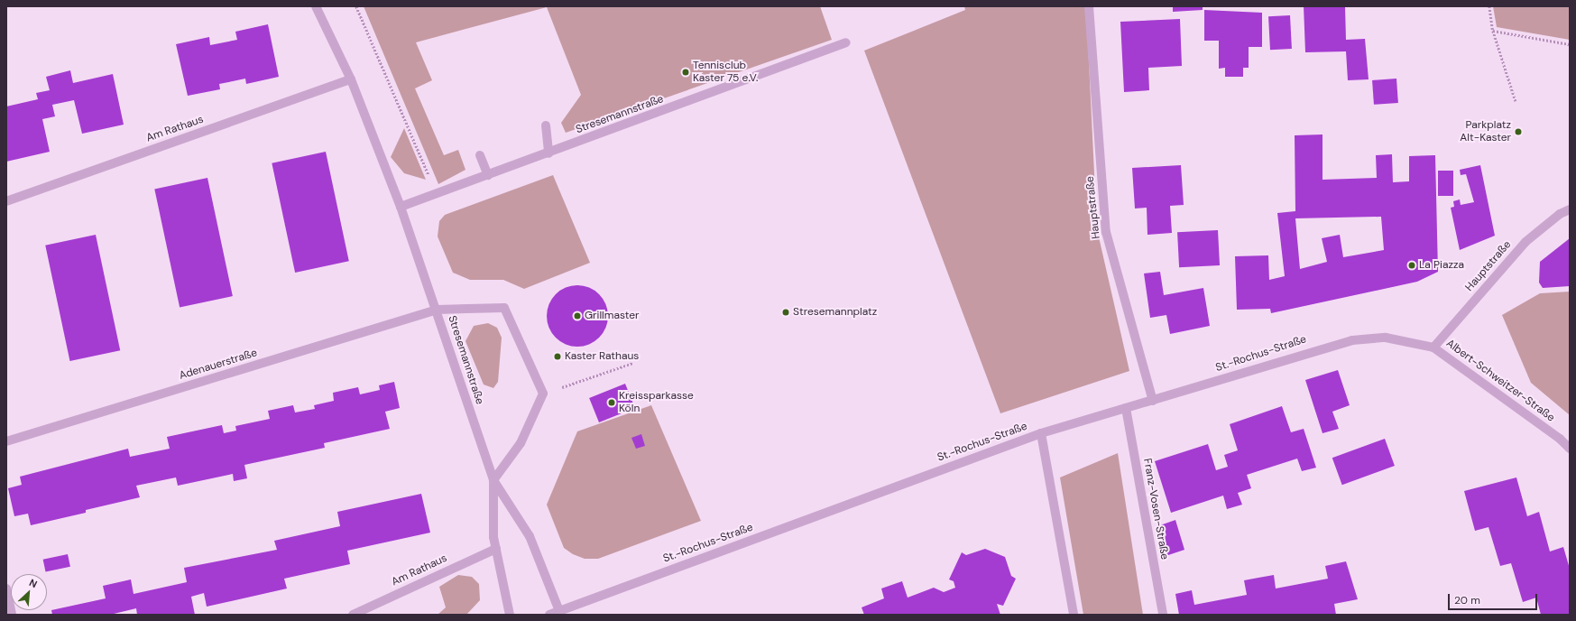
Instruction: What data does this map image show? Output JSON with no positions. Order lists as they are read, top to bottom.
{
  "streets": {
    "street": [
      "Stresemannstraße",
      "Am Rathaus",
      "Hauptstraße",
      "St.-Rochus-Straße",
      "Adenauerstraße",
      "Albert-Schweitzer-Straße",
      "Franz-Vosen-Straße"
    ]
  },
  "crossings": [
    ["Stresemannstraße", "Am Rathaus"],
    ["Stresemannstraße", "St.-Rochus-Straße"],
    ["Stresemannstraße", "Adenauerstraße"],
    ["Hauptstraße", "St.-Rochus-Straße"],
    ["Hauptstraße", "Albert-Schweitzer-Straße"],
    ["St.-Rochus-Straße", "Albert-Schweitzer-Straße"],
    ["St.-Rochus-Straße", "Franz-Vosen-Straße"]
  ],
  "places": [
    "Tennisclub Kaster 75 e.V.",
    "Parkplatz Alt-Kaster",
    "La Piazza",
    "Stresemannplatz",
    "Grillmaster",
    "Kaster Rathaus",
    "Kreissparkasse Köln"
  ],
  "scale_bar": "20 m",
  "north": "top right"
}
